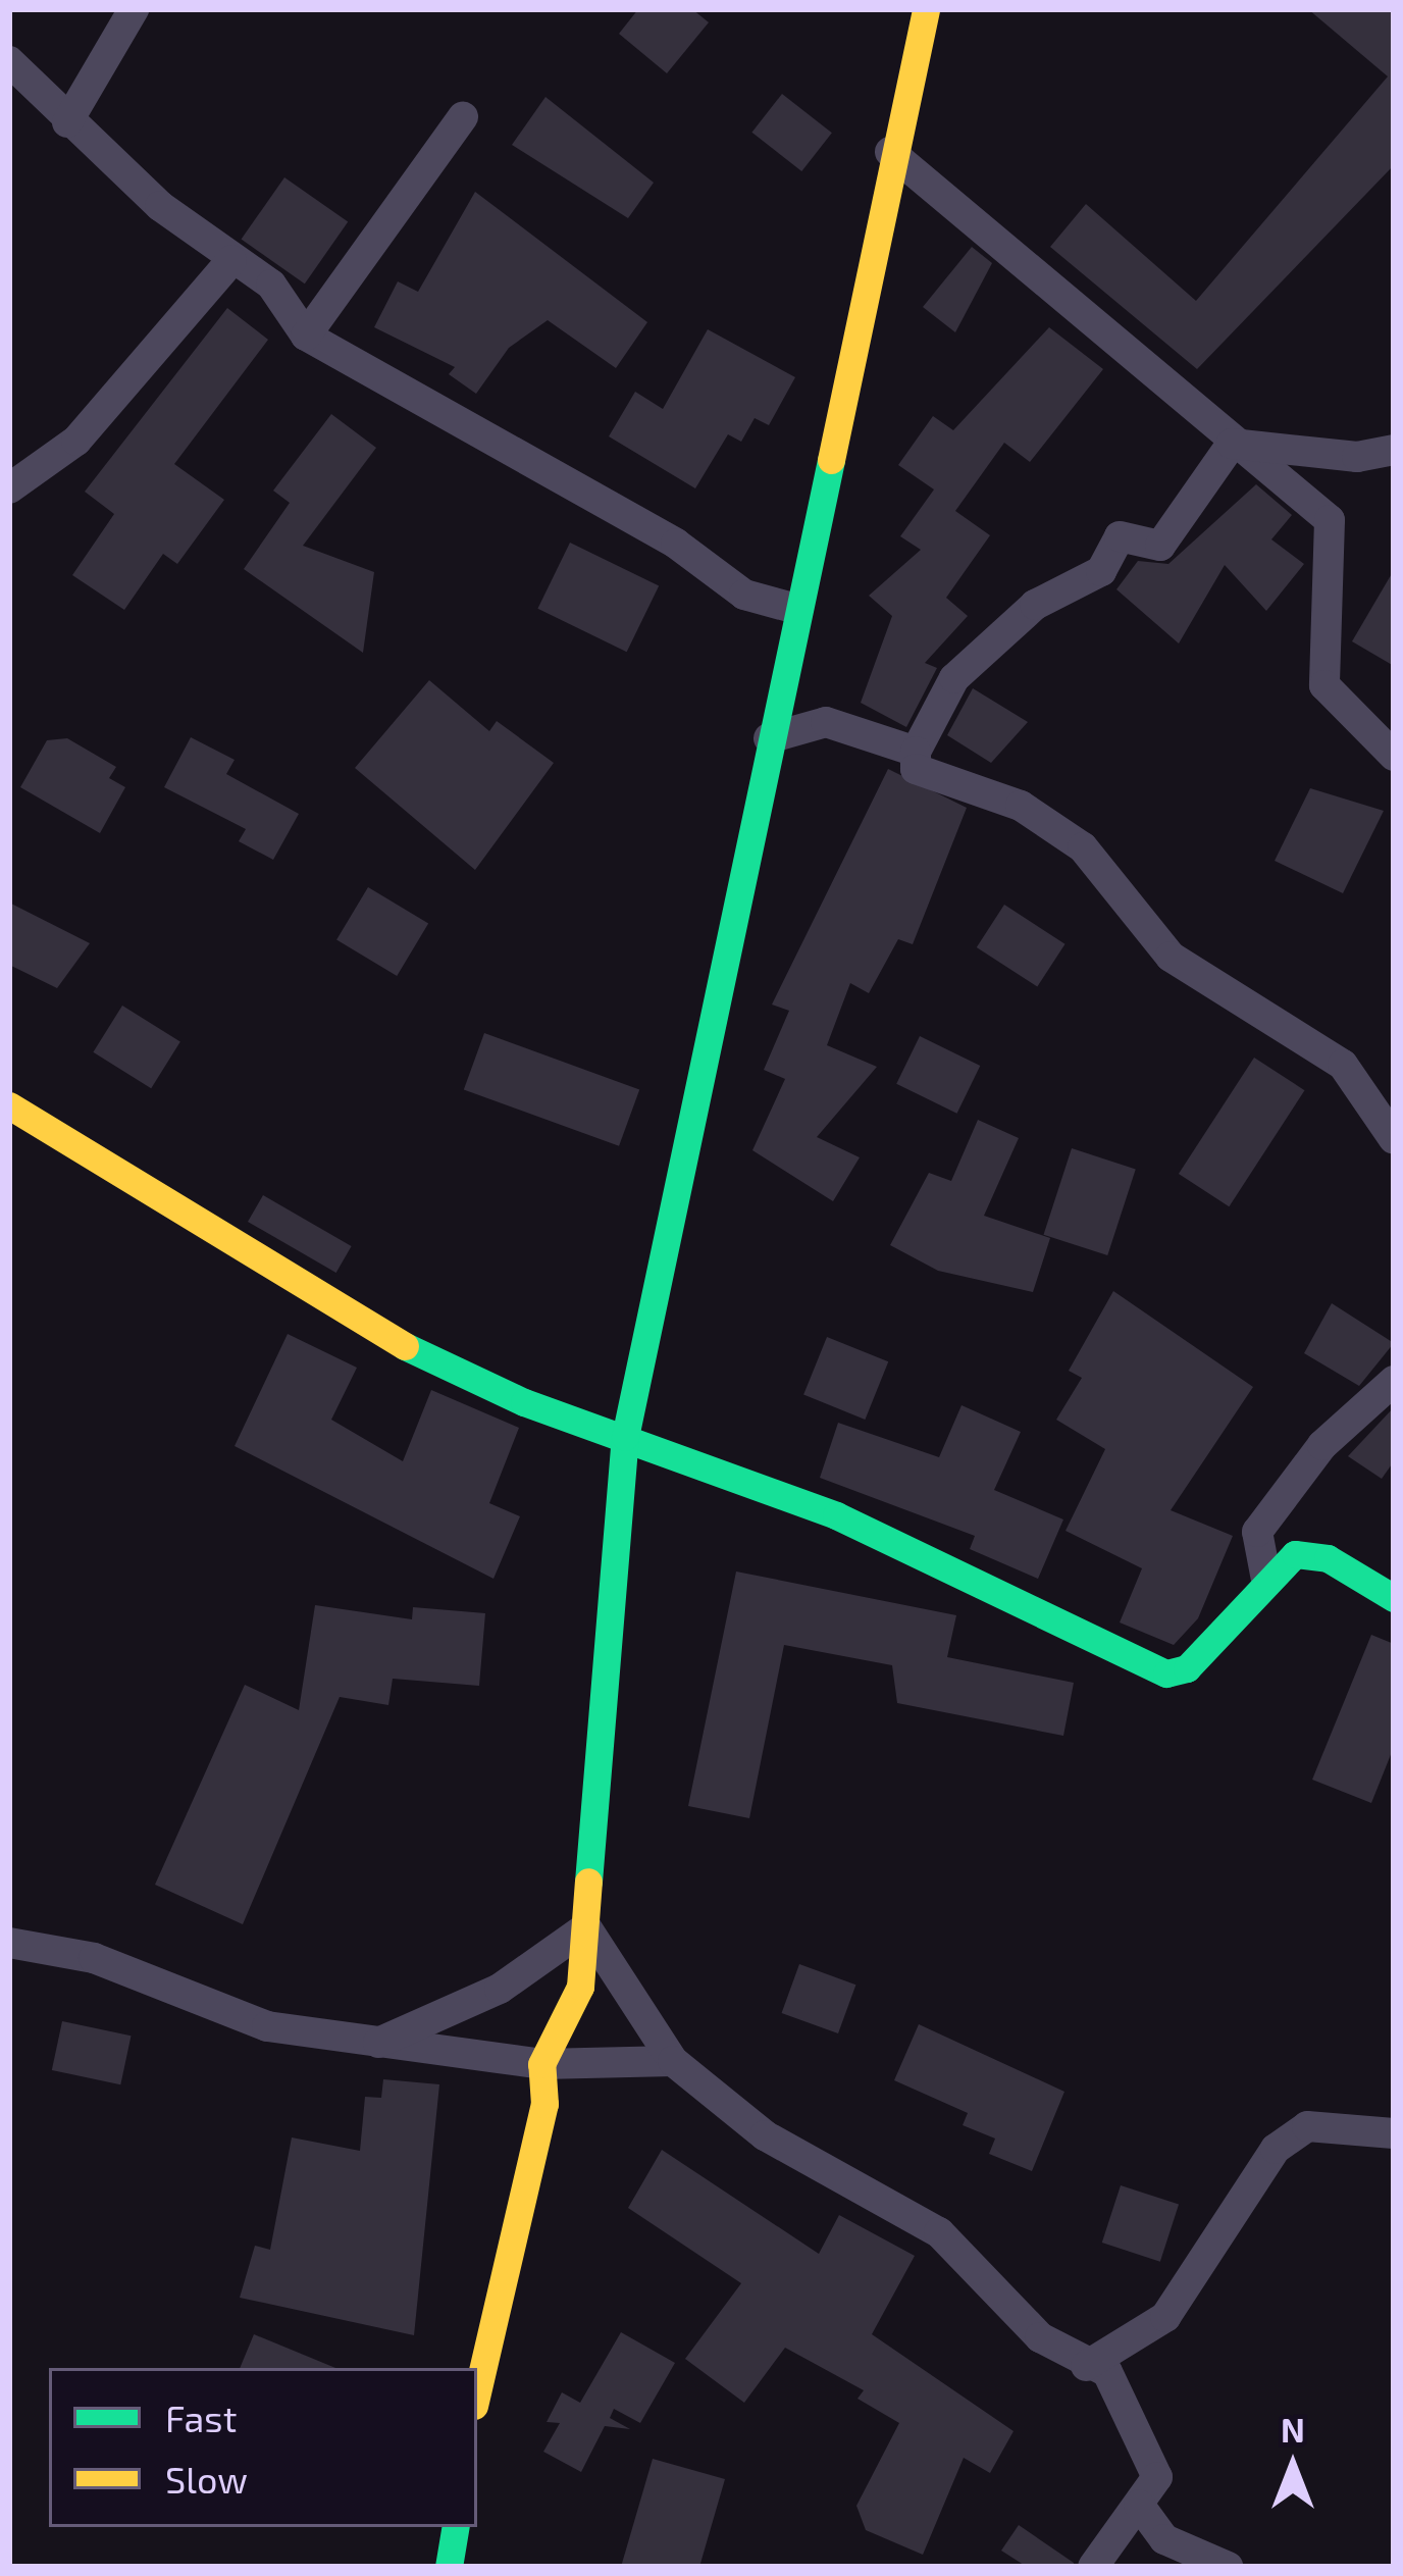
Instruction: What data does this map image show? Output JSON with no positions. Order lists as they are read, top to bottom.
{
  "legend": ["Fast", "Slow"],
  "north": "top"
}
